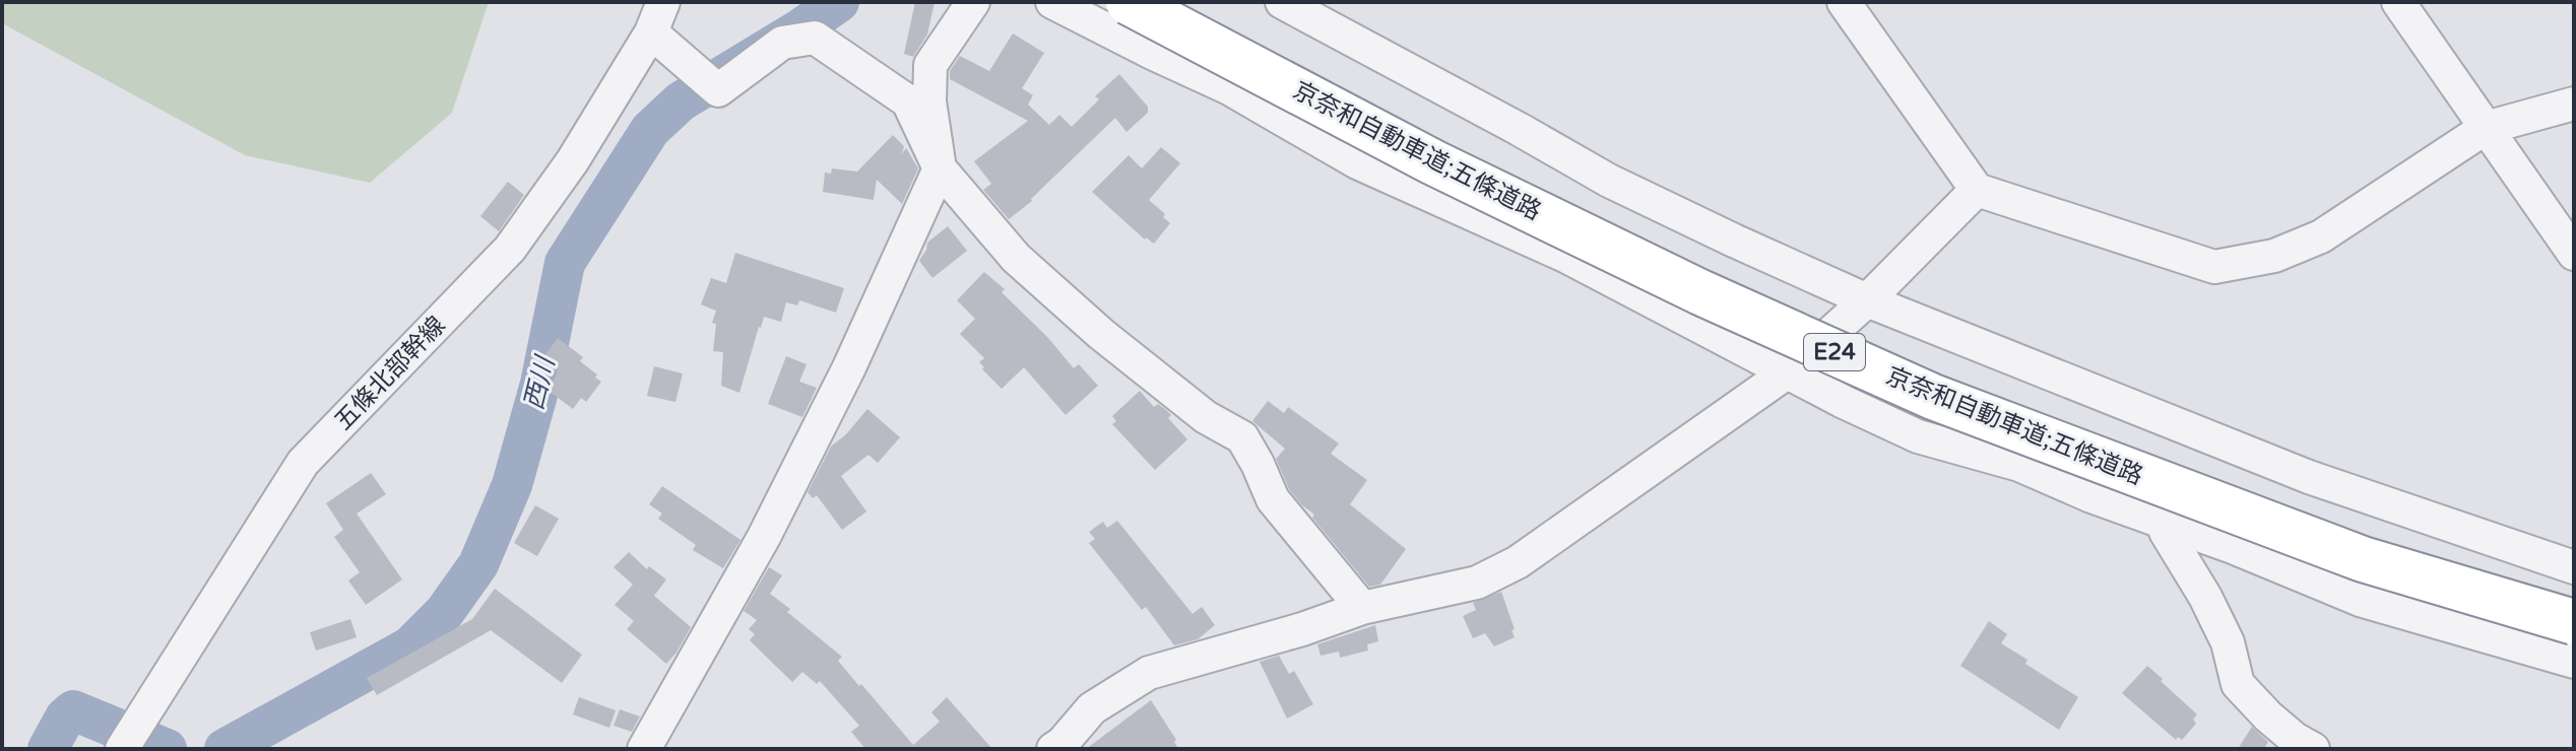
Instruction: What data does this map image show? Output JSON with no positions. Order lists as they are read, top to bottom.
{
  "streets": {
    "highway": ["京奈和自動車道;五條道路", "E24"],
    "street": ["五條北部幹線"]
  },
  "water": ["西川"]
}
